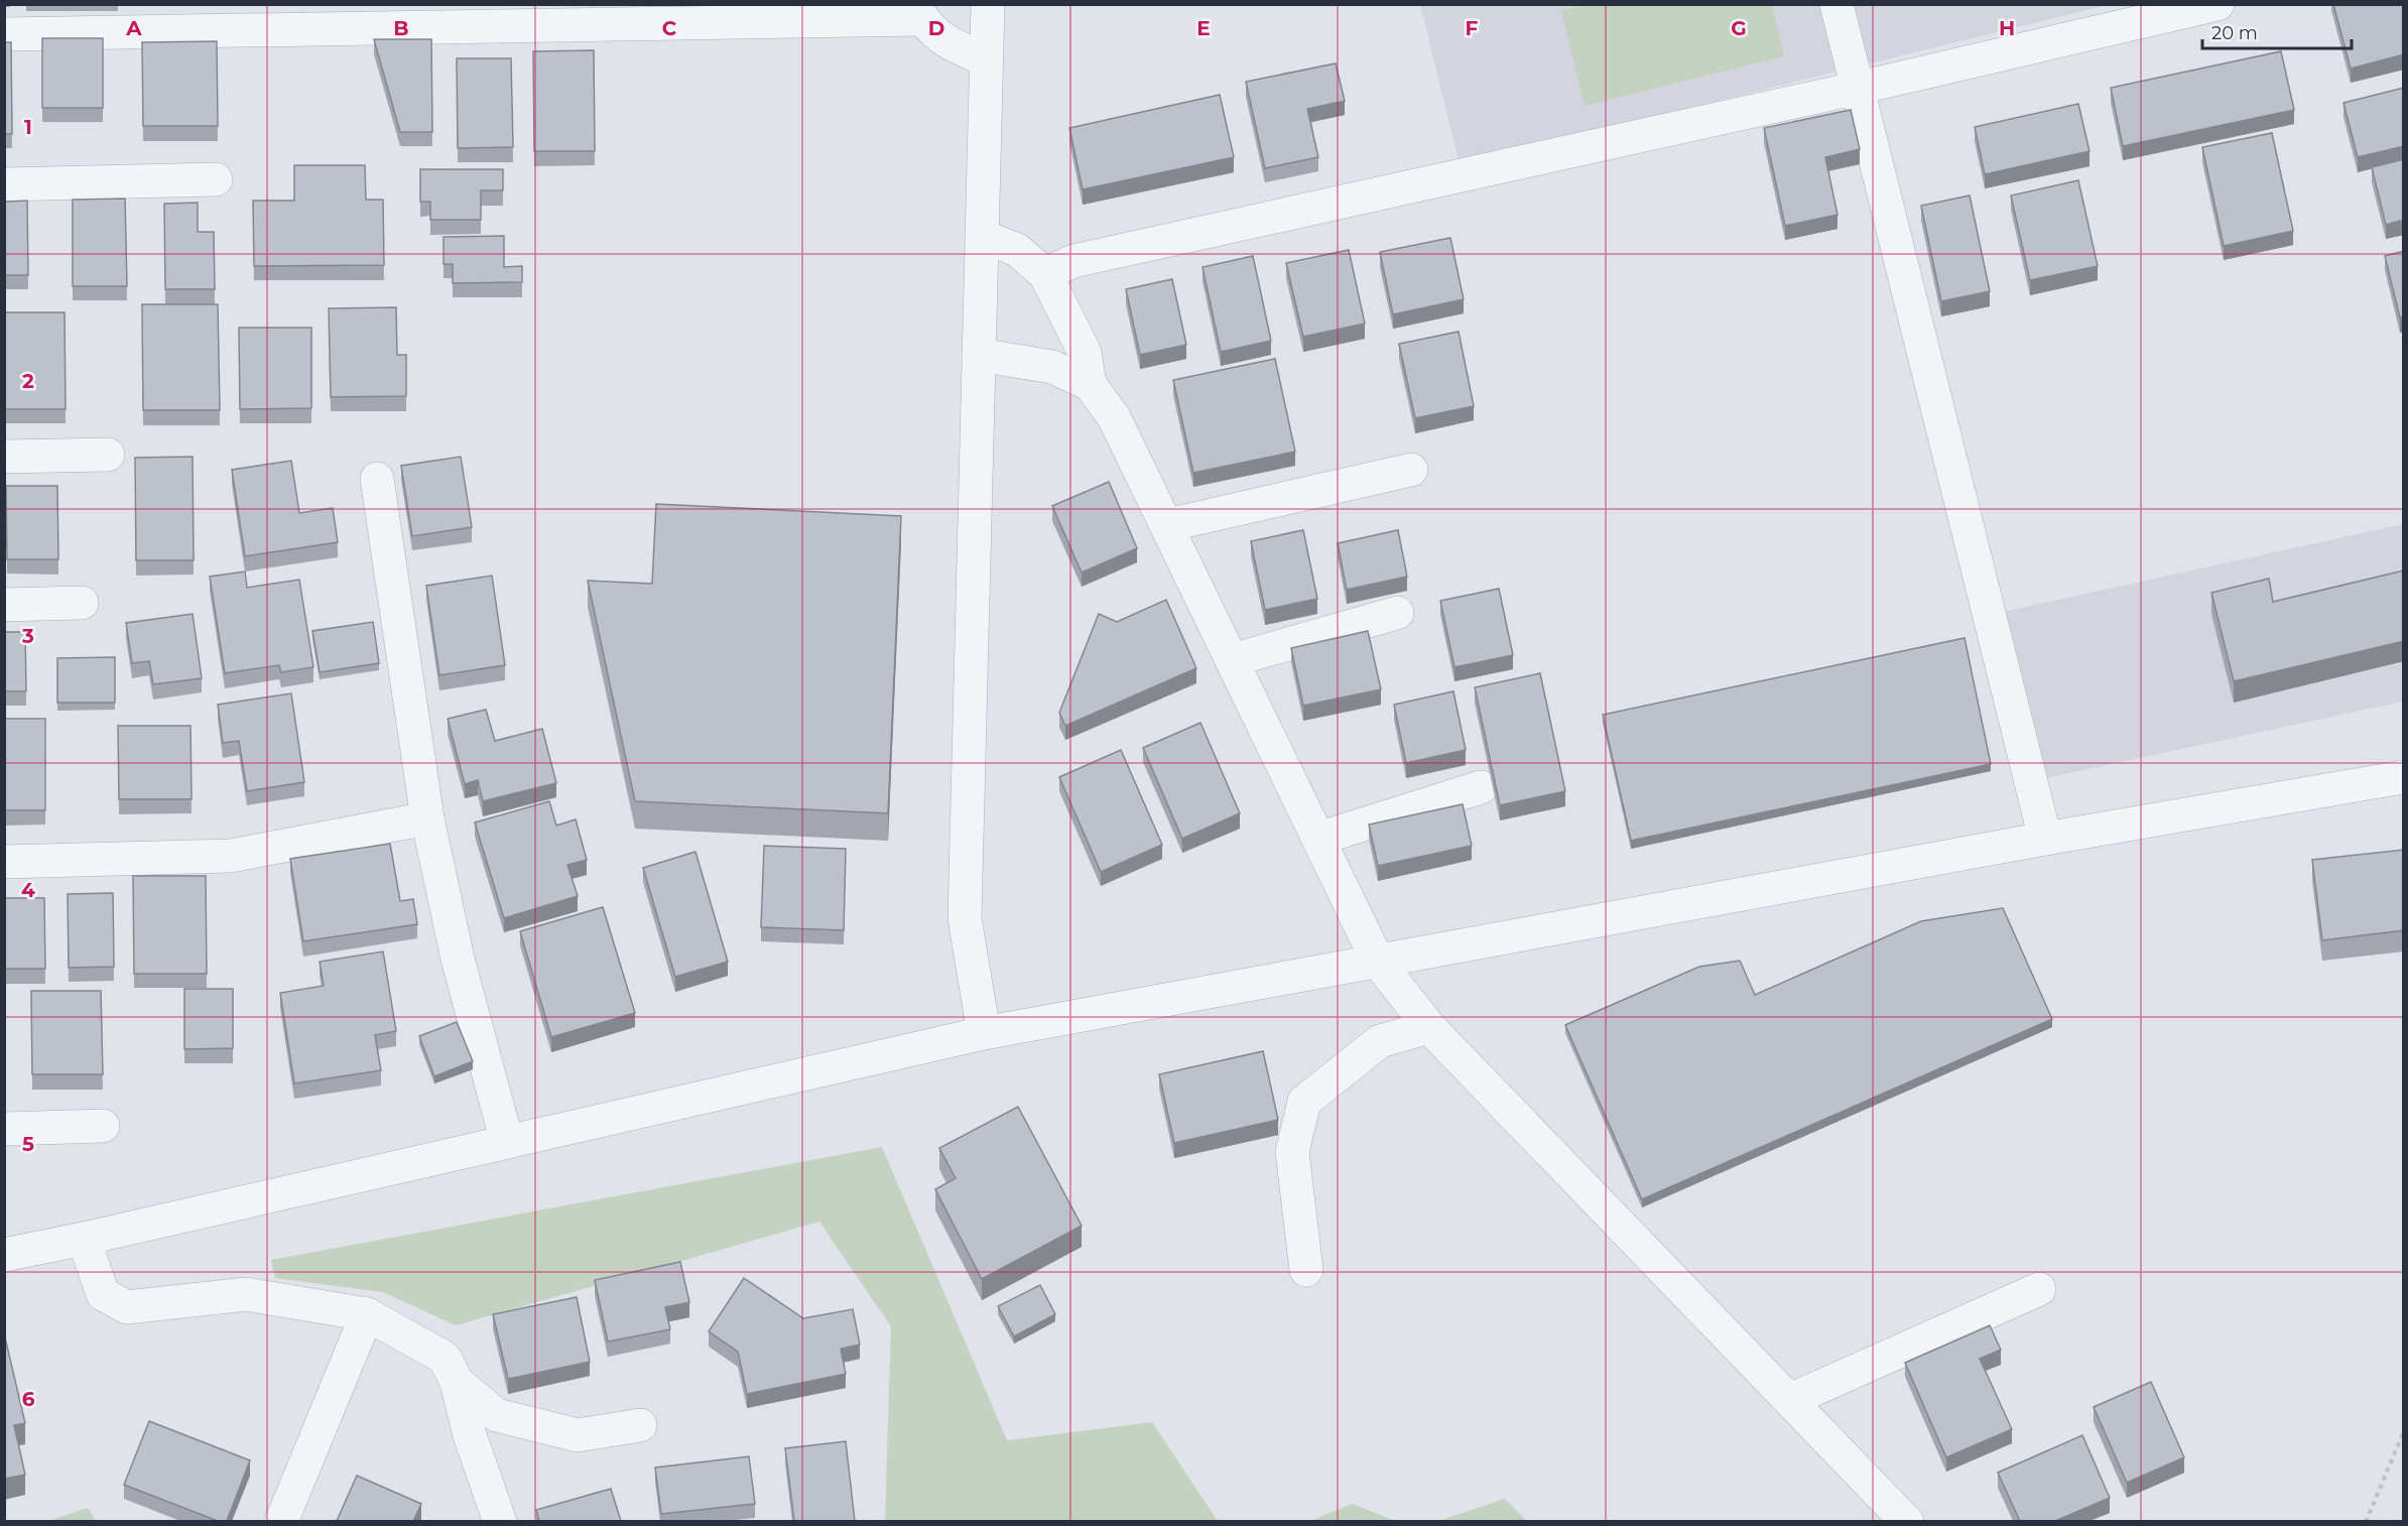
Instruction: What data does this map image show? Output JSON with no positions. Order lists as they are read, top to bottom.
{
  "scale_bar": "20 m",
  "grid": {
    "columns": [
      "A",
      "B",
      "C",
      "D",
      "E",
      "F",
      "G",
      "H"
    ],
    "rows": [
      "1",
      "2",
      "3",
      "4",
      "5",
      "6"
    ]
  }
}
